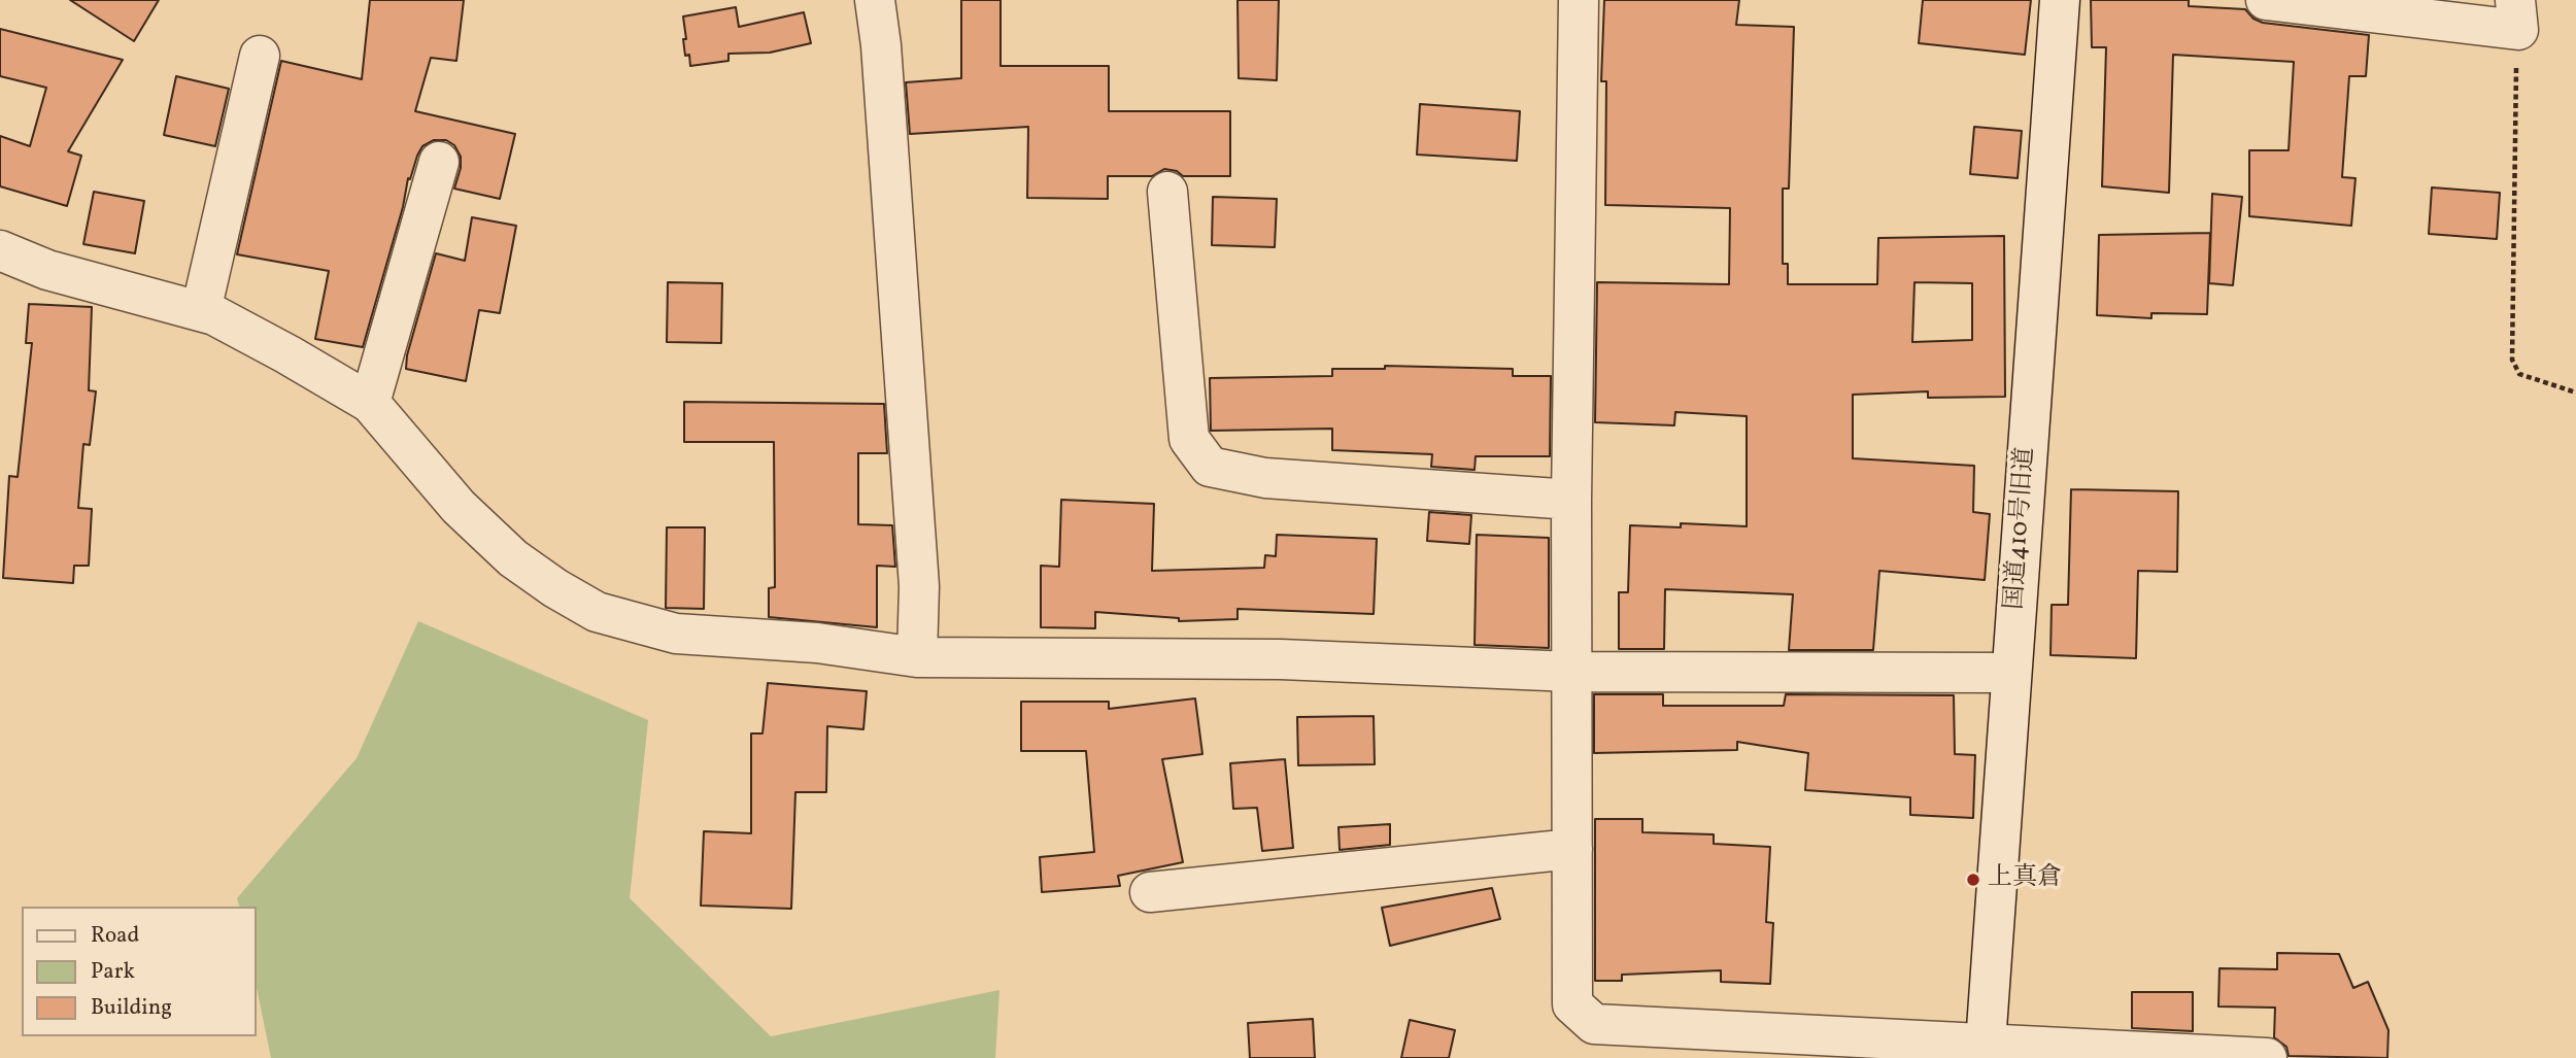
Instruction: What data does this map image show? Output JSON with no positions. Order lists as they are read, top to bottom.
{
  "streets": {
    "street": ["国道410号旧道"]
  },
  "places": ["上真倉"],
  "legend": ["Road", "Park", "Building"]
}
